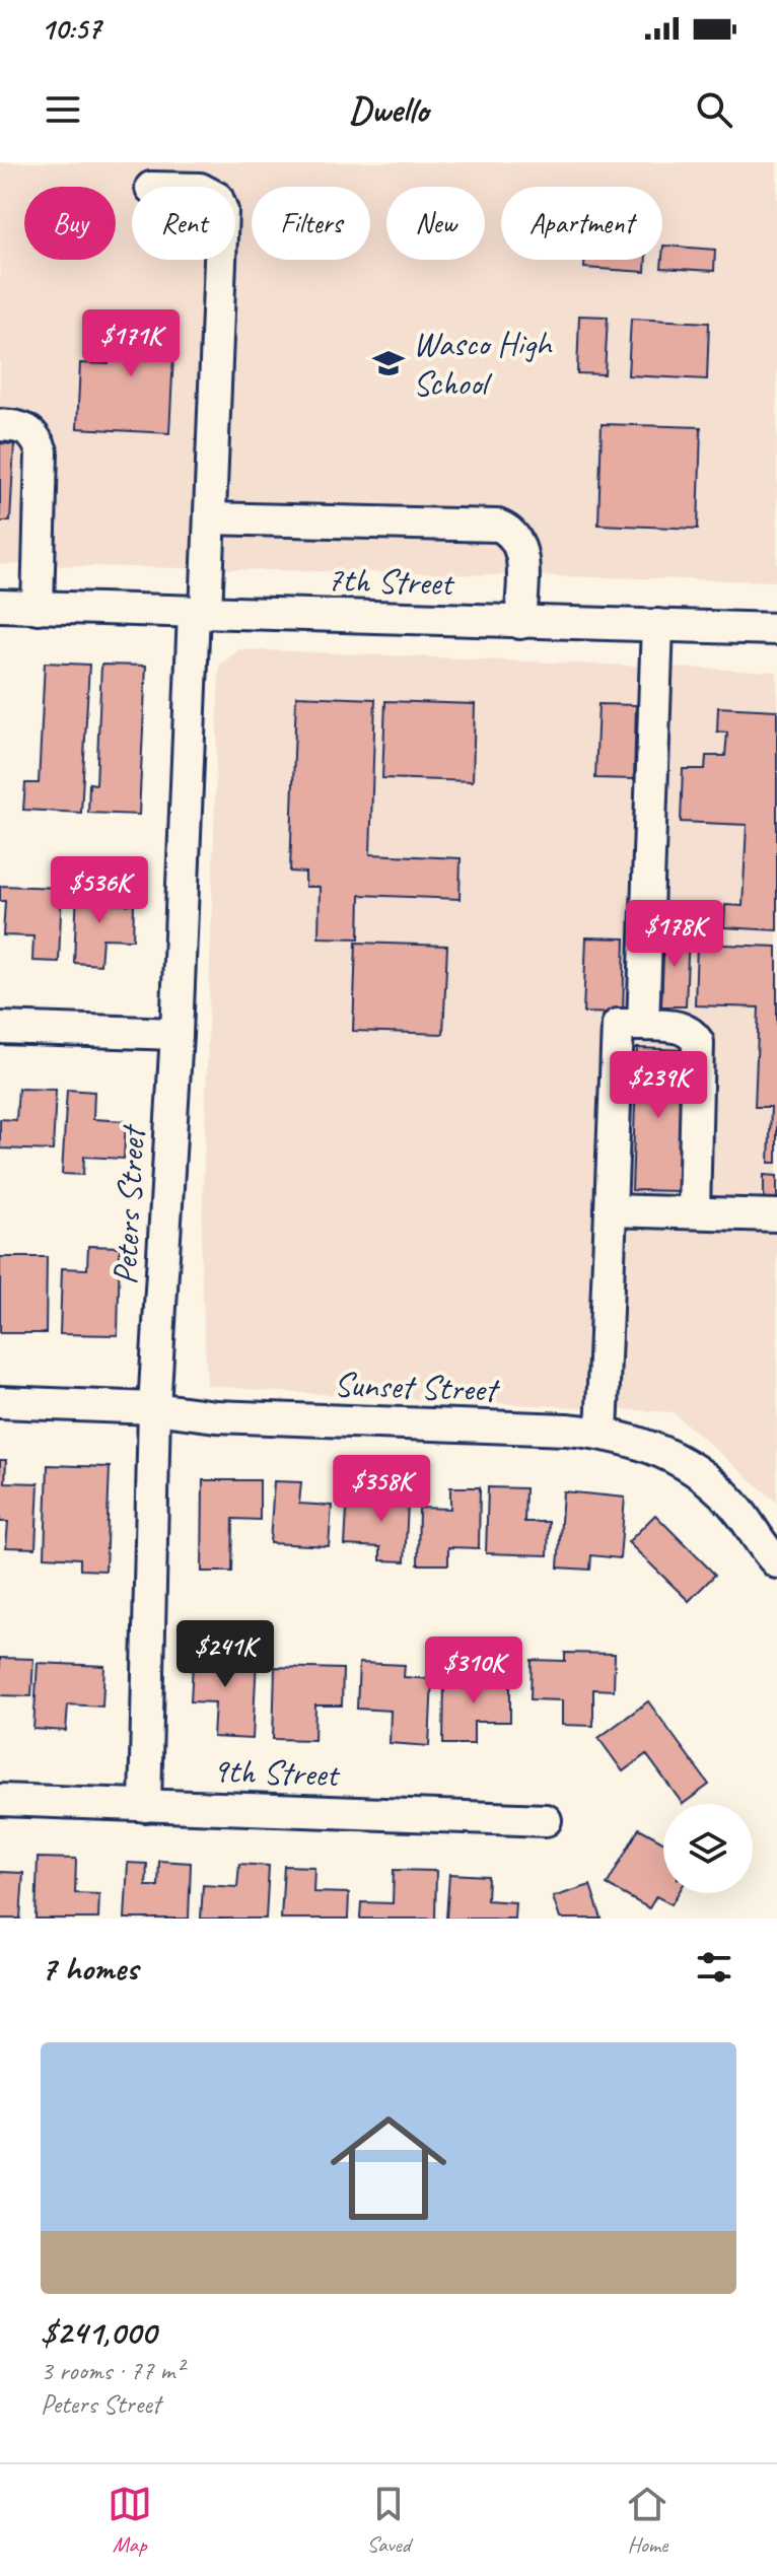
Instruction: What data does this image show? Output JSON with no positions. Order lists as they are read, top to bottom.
{
  "streets": {
    "street": [
      "7th Street",
      "Peters Street",
      "Sunset Street",
      "9th Street"
    ]
  },
  "crossings": [
    ["7th Street", "Peters Street"],
    ["Peters Street", "Sunset Street"],
    ["Peters Street", "9th Street"]
  ],
  "places": {
    "school or university": ["Wasco High School"]
  },
  "page": {
    "status": "10:57",
    "header": "Dwello",
    "chip": [
      "Buy",
      "Rent",
      "Filters",
      "New",
      "Apartment"
    ],
    "price": [
      "$171K",
      "$536K",
      "$178K",
      "$239K",
      "$358K",
      "$241K",
      "$310K"
    ],
    "heading": "7 homes",
    "list": [
      {
        "name": "$241,000",
        "note": "3 rooms · 77 m² · Peters Street"
      }
    ],
    "tabs": ["Map", "Saved", "Home"]
  }
}
